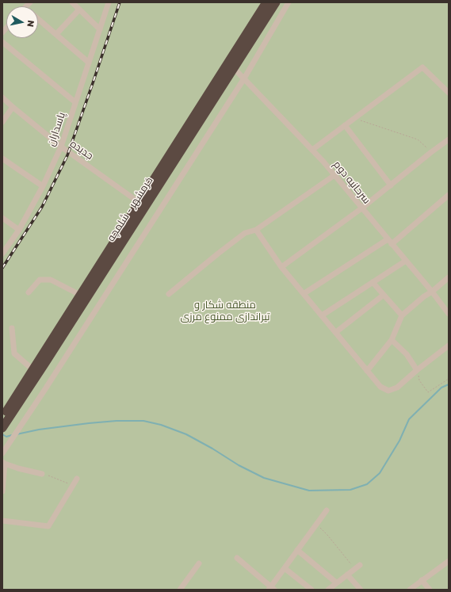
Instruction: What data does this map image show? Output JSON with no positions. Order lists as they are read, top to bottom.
{
  "streets": {
    "highway": ["خرمشهر - شلمچه"],
    "street": ["پاسداران", "جدیده", "سرحانیه دوم"]
  },
  "crossings": [
    ["پاسداران", "جدیده"],
    ["جدیده", "خرمشهر - شلمچه"],
    ["سرحانیه دوم", "خرمشهر - شلمچه"]
  ],
  "parks": ["منطقه شکار و تیراندازی ممنوع مرزی"],
  "north": "right"
}
